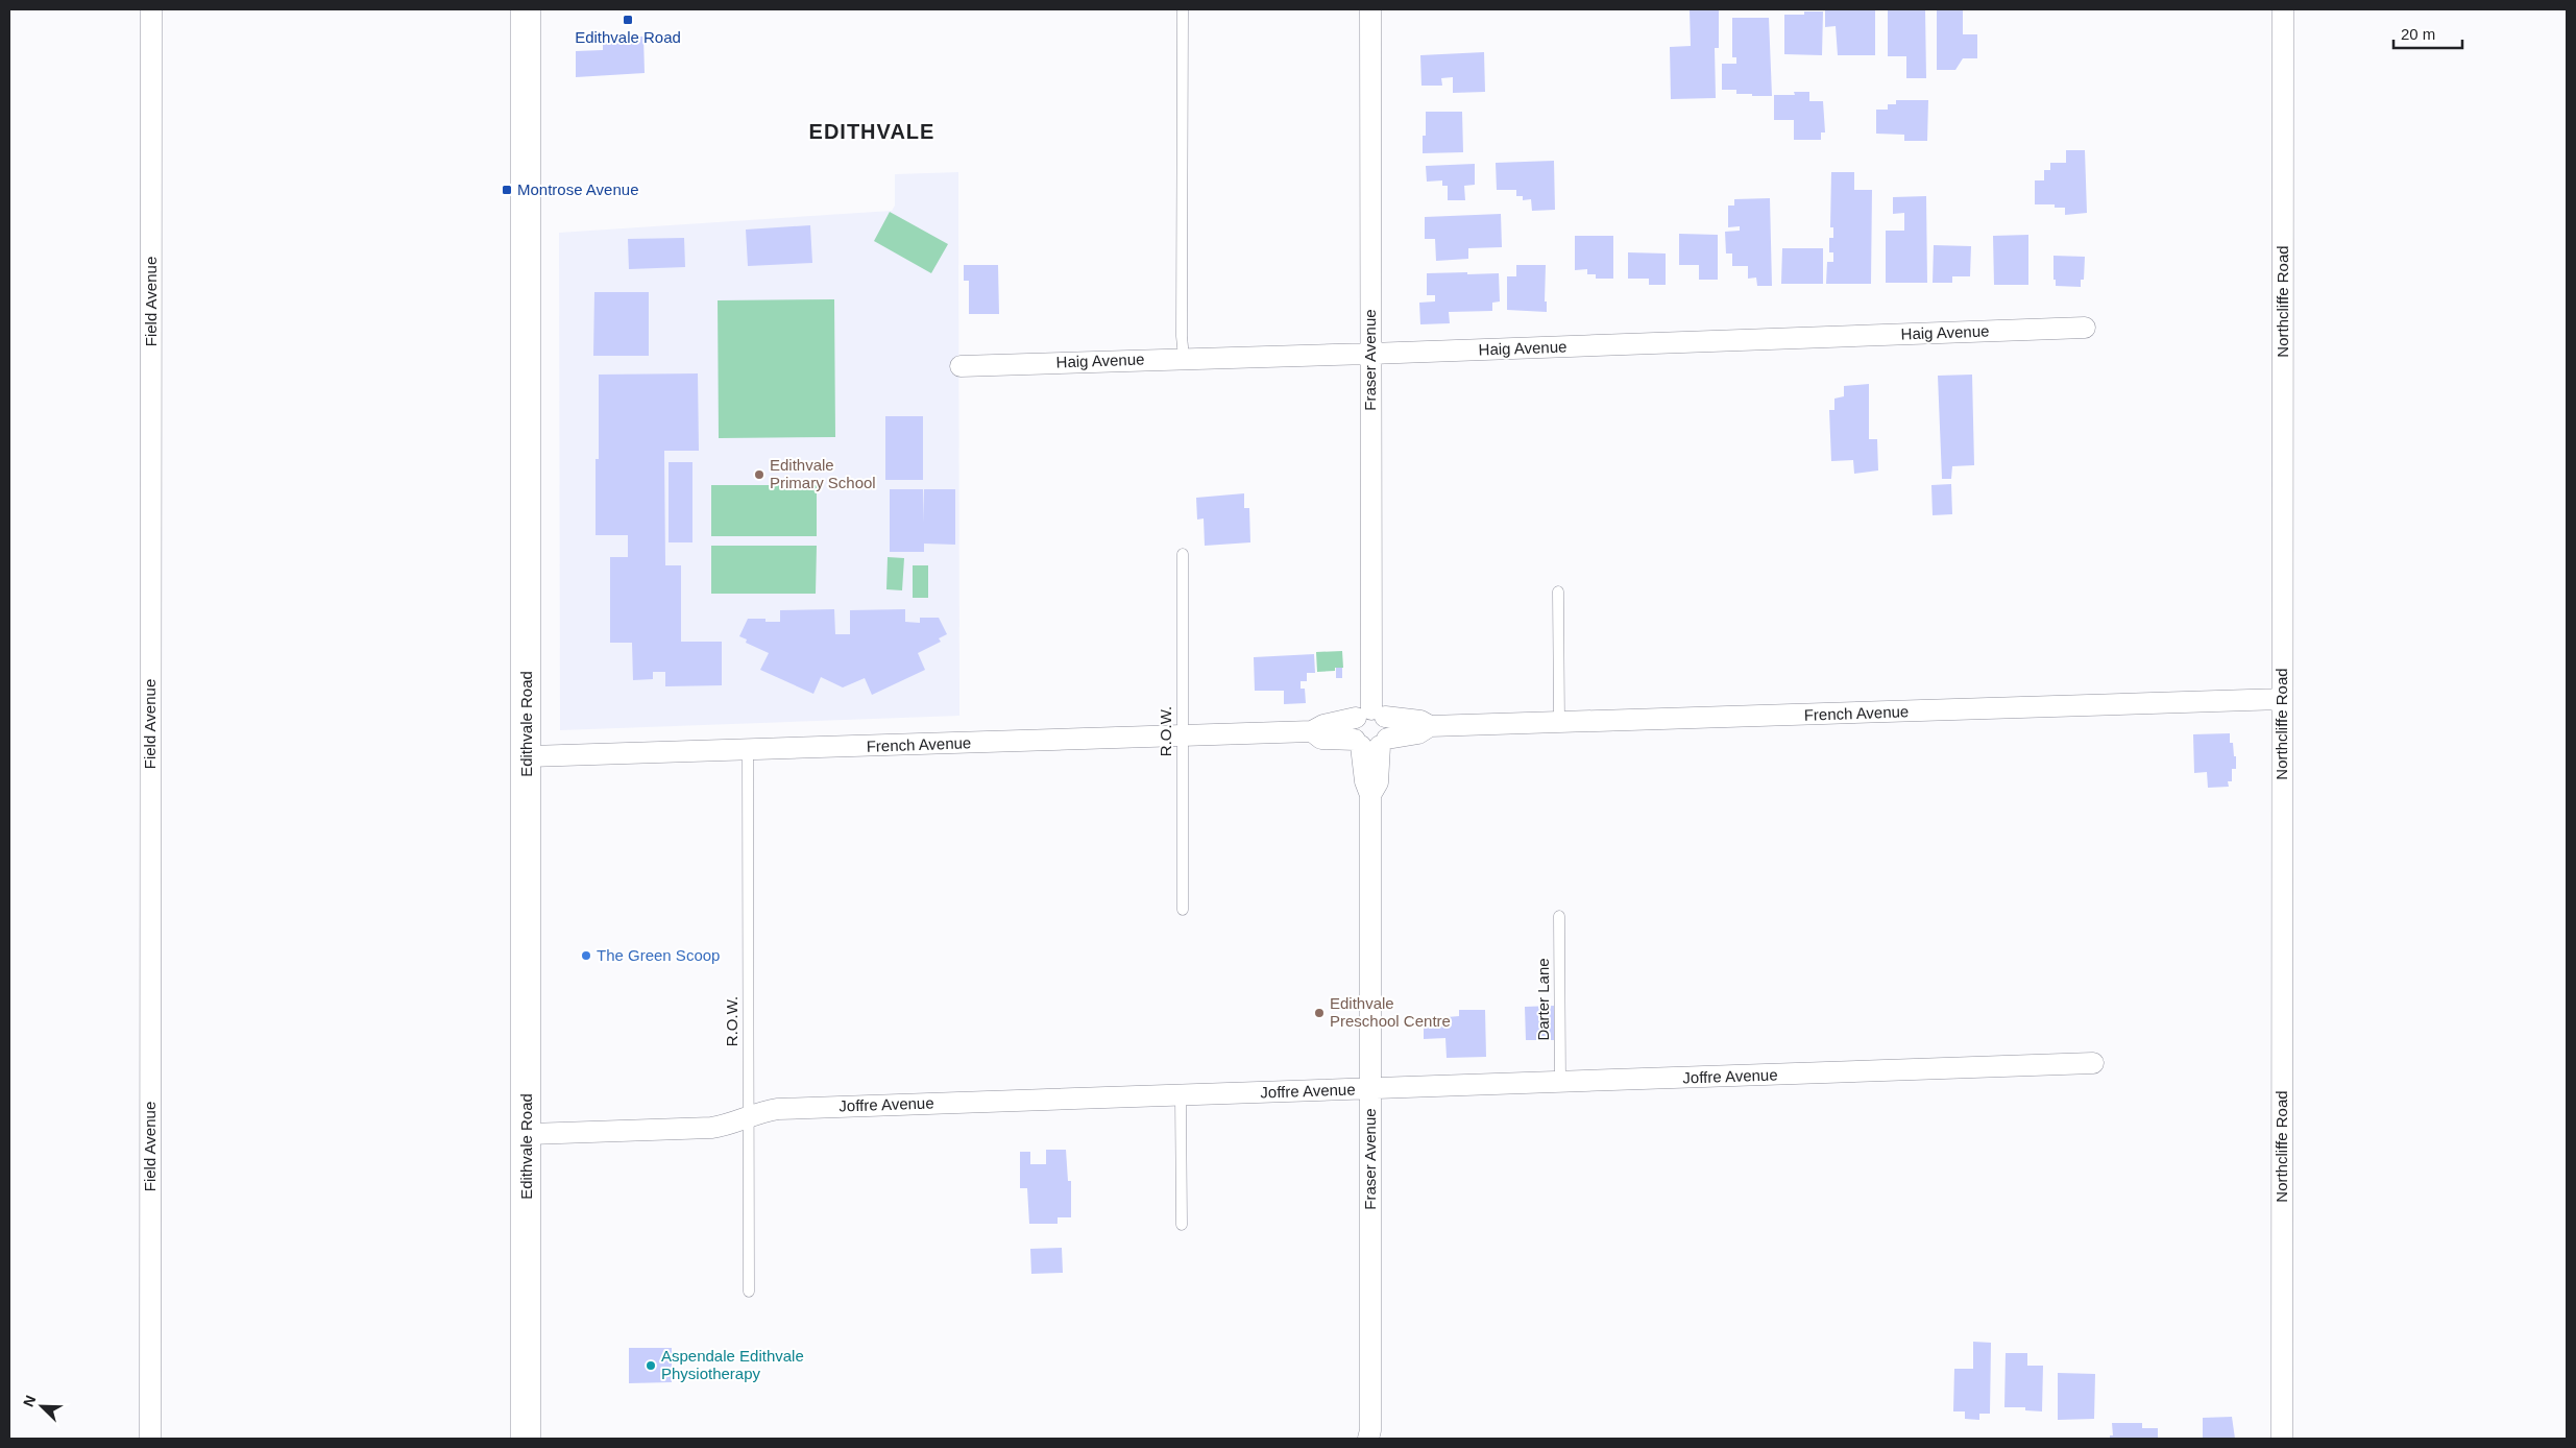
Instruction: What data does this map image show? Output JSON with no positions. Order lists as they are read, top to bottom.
{
  "streets": {
    "highway": ["Edithvale Road"],
    "street": [
      "Field Avenue",
      "Northcliffe Road",
      "Haig Avenue",
      "Fraser Avenue",
      "French Avenue",
      "Joffre Avenue"
    ],
    "lane": ["R.O.W.", "Darter Lane"]
  },
  "crossings": [
    ["Northcliffe Road", "French Avenue"],
    ["Haig Avenue", "Fraser Avenue"],
    ["Fraser Avenue", "French Avenue"],
    ["Fraser Avenue", "Joffre Avenue"],
    ["French Avenue", "Edithvale Road"],
    ["French Avenue", "R.O.W."],
    ["Edithvale Road", "Joffre Avenue"],
    ["R.O.W.", "Joffre Avenue"],
    ["Darter Lane", "Joffre Avenue"]
  ],
  "districts": ["EDITHVALE"],
  "places": {
    "transit": ["Edithvale Road", "Montrose Avenue"],
    "other": [
      "Edithvale Primary School",
      "The Green Scoop",
      "Edithvale Preschool Centre",
      "Aspendale Edithvale Physiotherapy"
    ]
  },
  "scale_bar": "20 m",
  "north": "top left"
}
